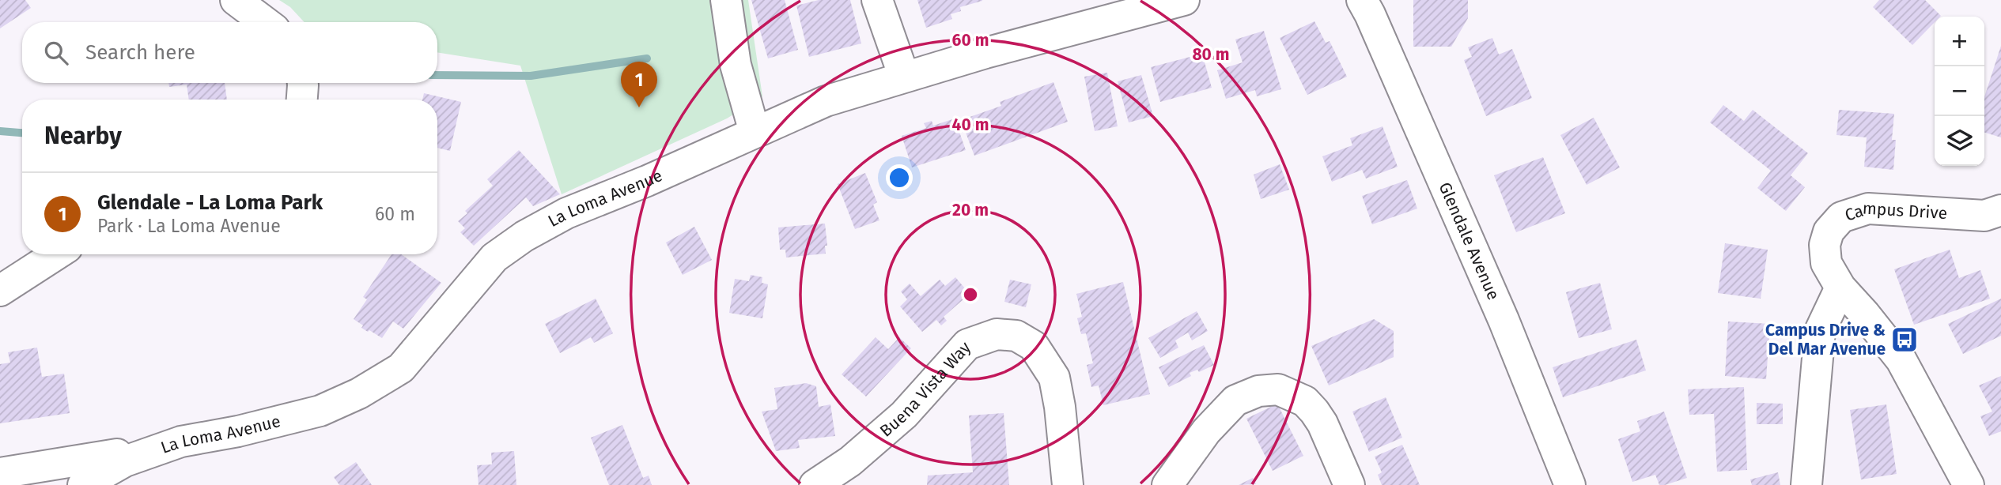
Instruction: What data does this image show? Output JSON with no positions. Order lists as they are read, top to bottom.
{
  "streets": {
    "street": [
      "La Loma Avenue",
      "Campus Drive",
      "Glendale Avenue",
      "Buena Vista Way"
    ]
  },
  "places": {
    "bus stop": ["Campus Drive & Del Mar Avenue"]
  },
  "page": {
    "map_buttons": ["+", "−"],
    "search": "Search here",
    "pins": "1",
    "heading": "Nearby",
    "list": [
      {
        "mark": "1",
        "name": "Glendale - La Loma Park",
        "note": "Park · La Loma Avenue",
        "value": "60 m"
      }
    ]
  },
  "rings": [
    "60 m",
    "80 m",
    "40 m",
    "20 m"
  ]
}
